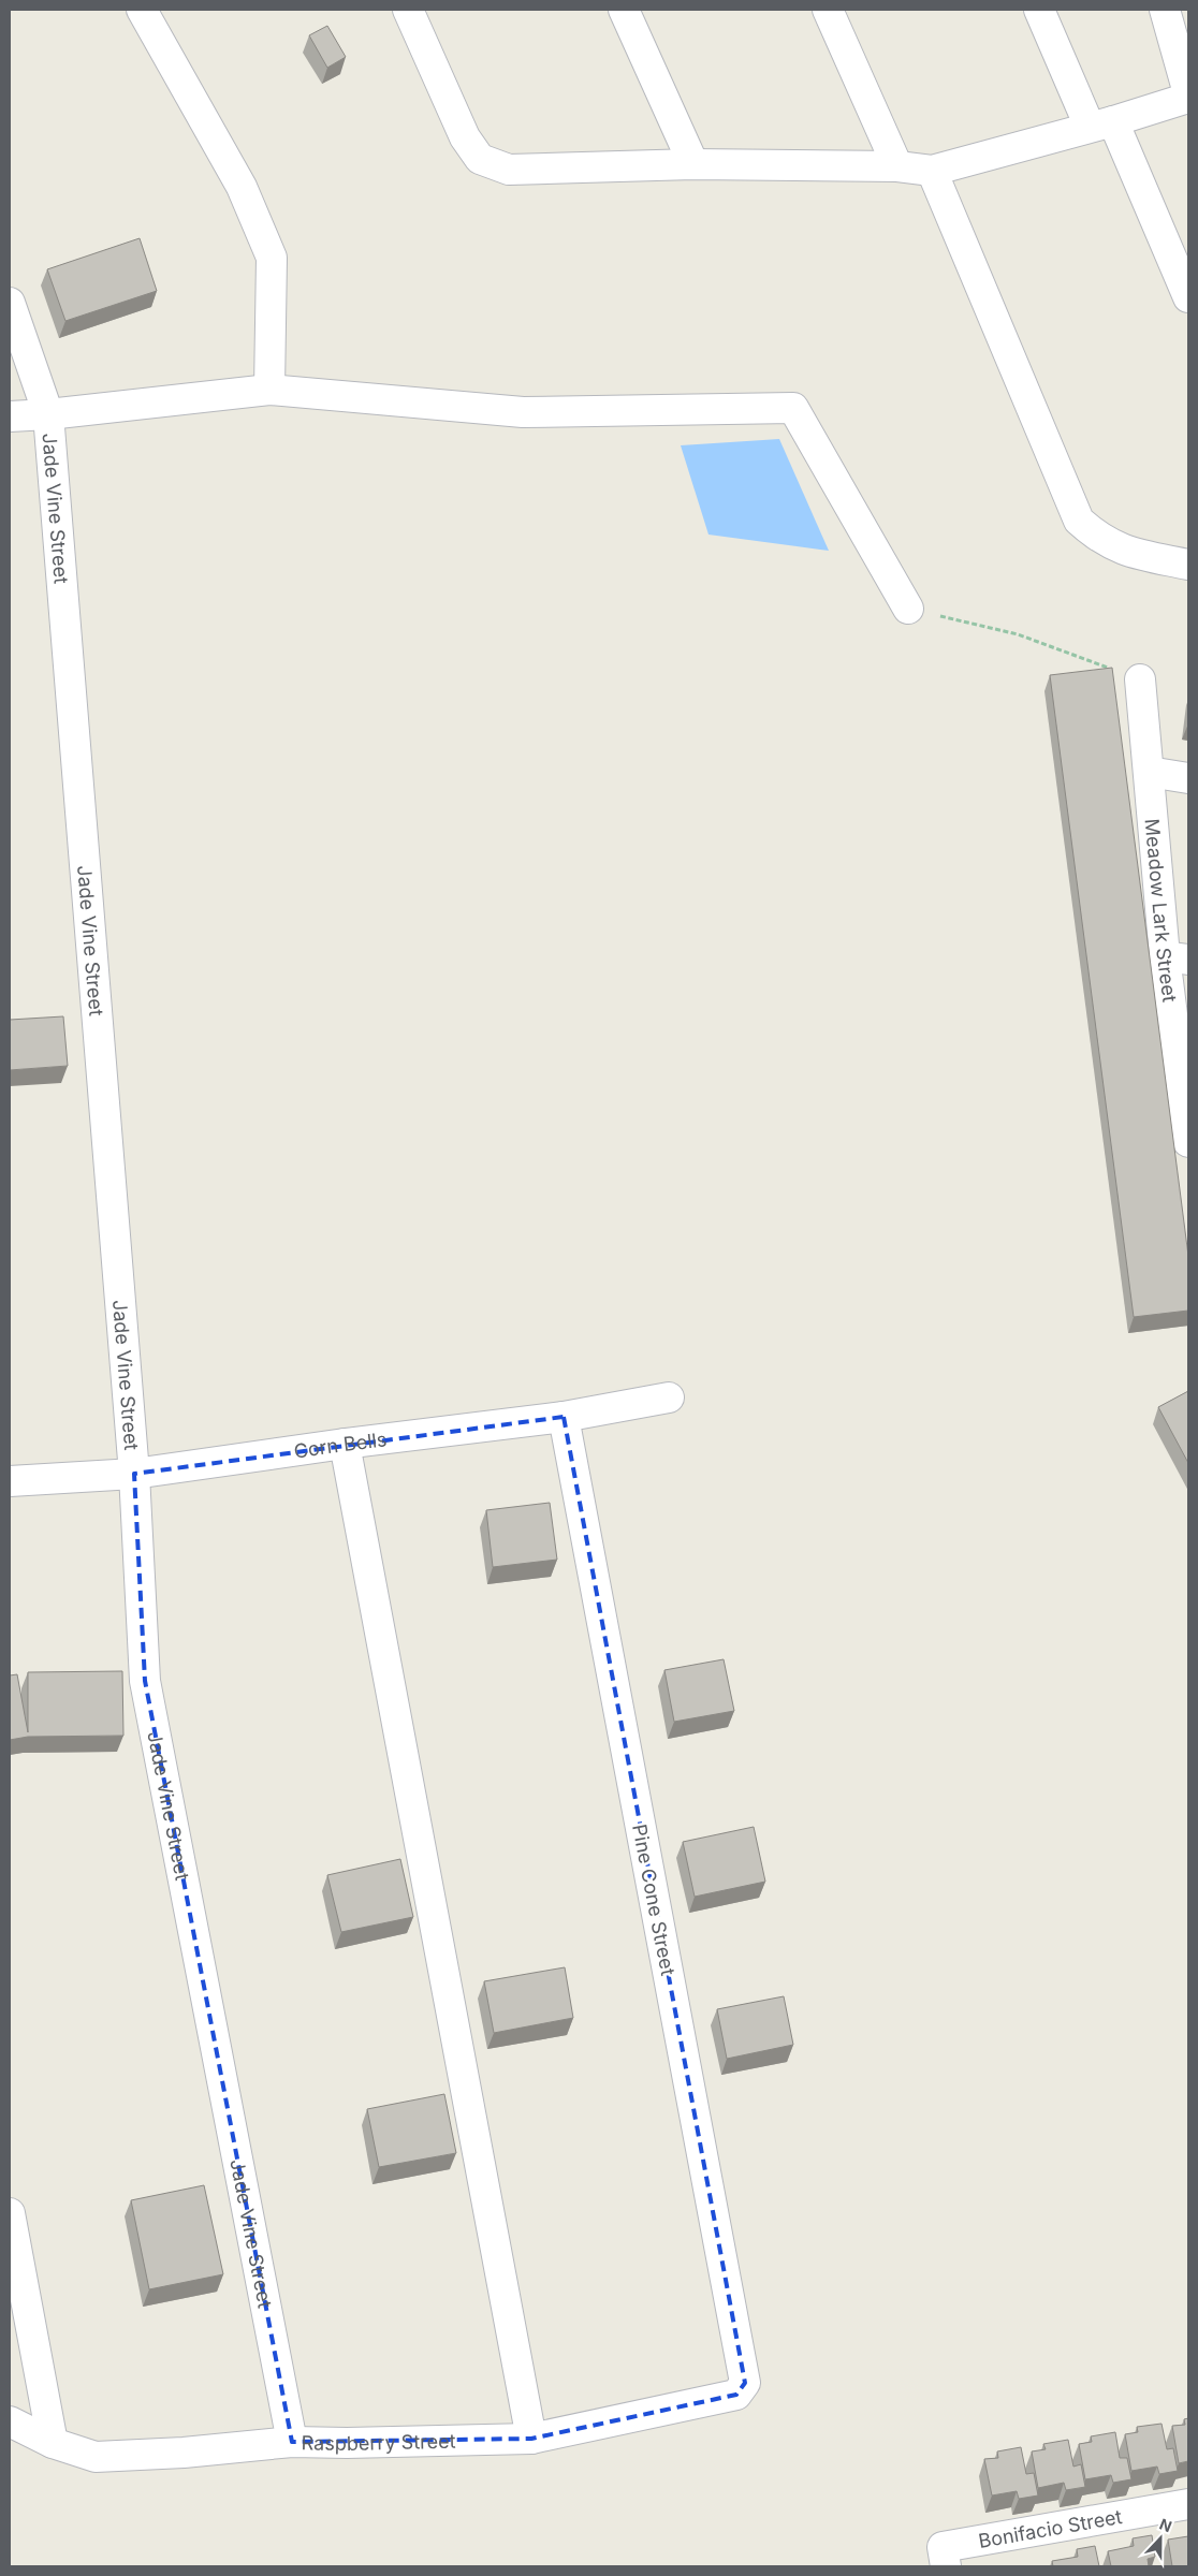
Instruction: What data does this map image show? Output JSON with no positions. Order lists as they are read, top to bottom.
{
  "streets": {
    "street": [
      "Jade Vine Street",
      "Meadow Lark Street",
      "Corn Bells",
      "Pine Cone Street",
      "Raspberry Street",
      "Bonifacio Street"
    ]
  },
  "crossings": [
    ["Jade Vine Street", "Corn Bells"],
    ["Jade Vine Street", "Raspberry Street"],
    ["Corn Bells", "Pine Cone Street"],
    ["Pine Cone Street", "Raspberry Street"]
  ],
  "north": "top"
}
